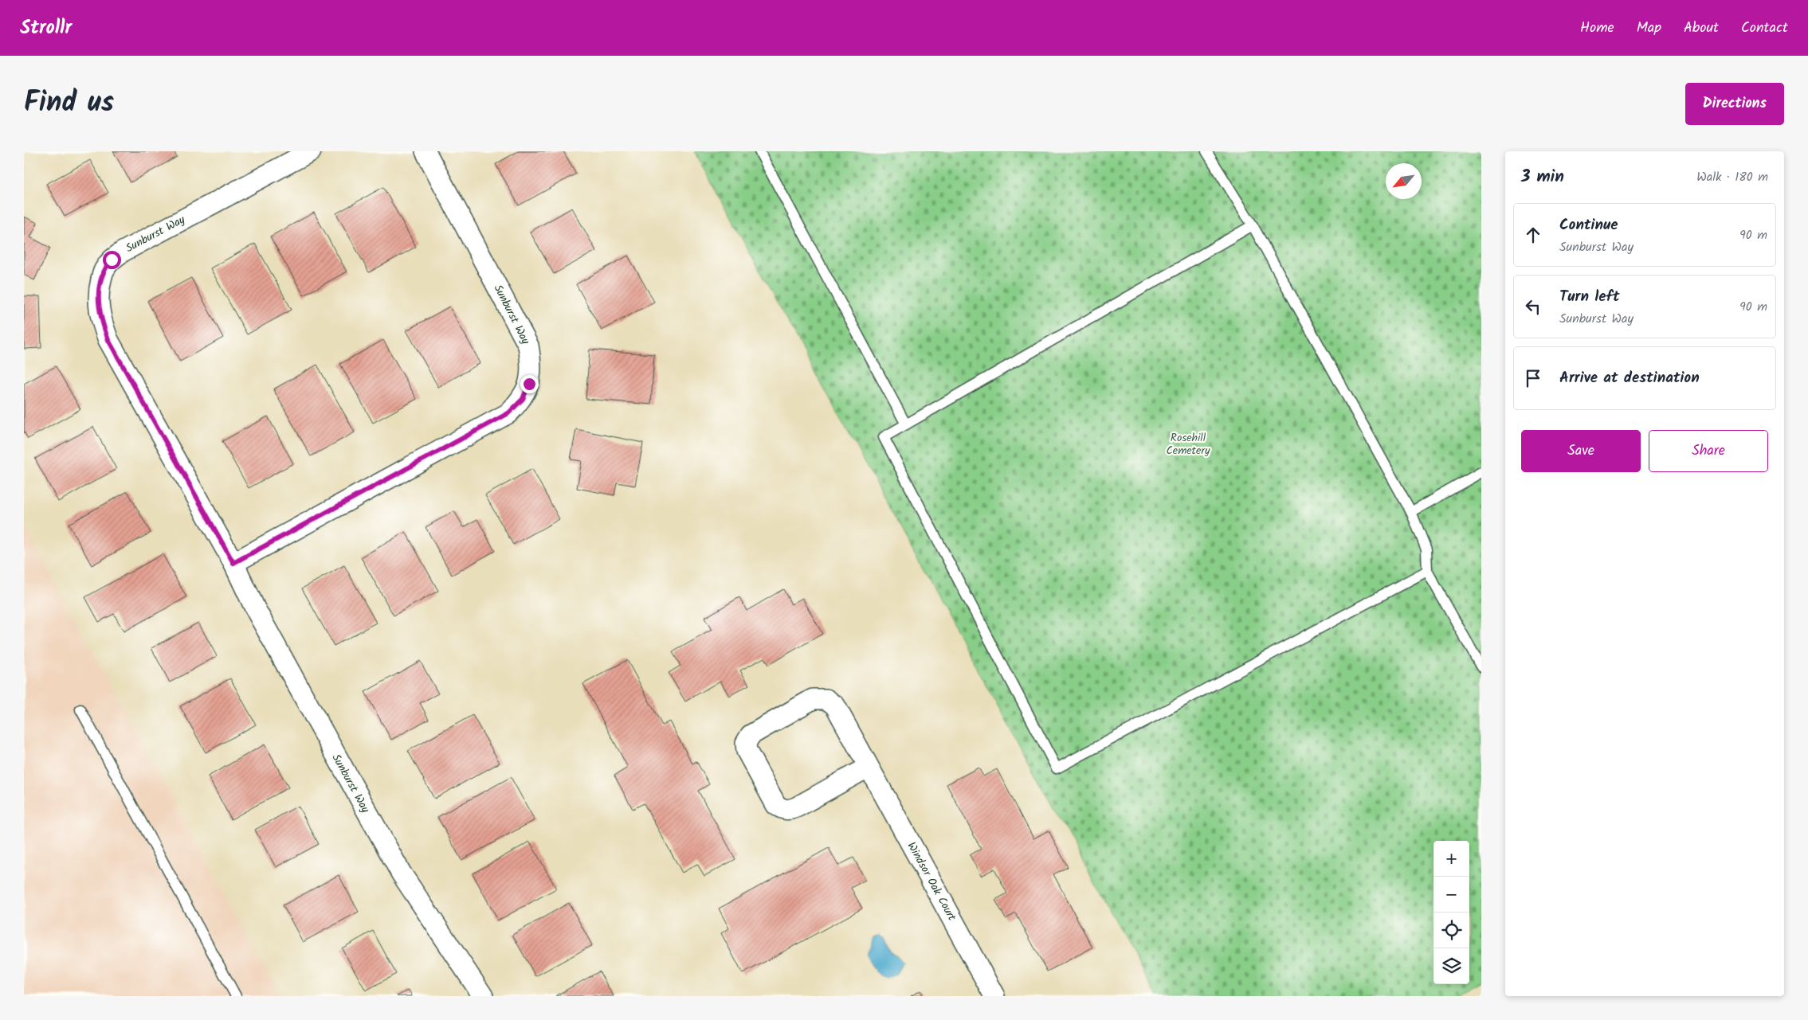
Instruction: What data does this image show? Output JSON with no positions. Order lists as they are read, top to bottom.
{
  "streets": {
    "street": ["Sunburst Way", "Windsor Oak Court"]
  },
  "parks": ["Rosehill Cemetery"],
  "north": "bottom left",
  "page": {
    "header": "Strollr",
    "nav": [
      "Home",
      "Map",
      "About",
      "Contact"
    ],
    "title": "Find us",
    "buttons": [
      "Directions",
      ["Save", "Share"]
    ],
    "heading": ["3 min", "Walk · 180 m"],
    "list": [
      ["Continue", "Sunburst Way", "90 m"],
      ["Turn left", "Sunburst Way", "90 m"],
      "Arrive at destination"
    ],
    "map_buttons": ["+", "−"]
  }
}
